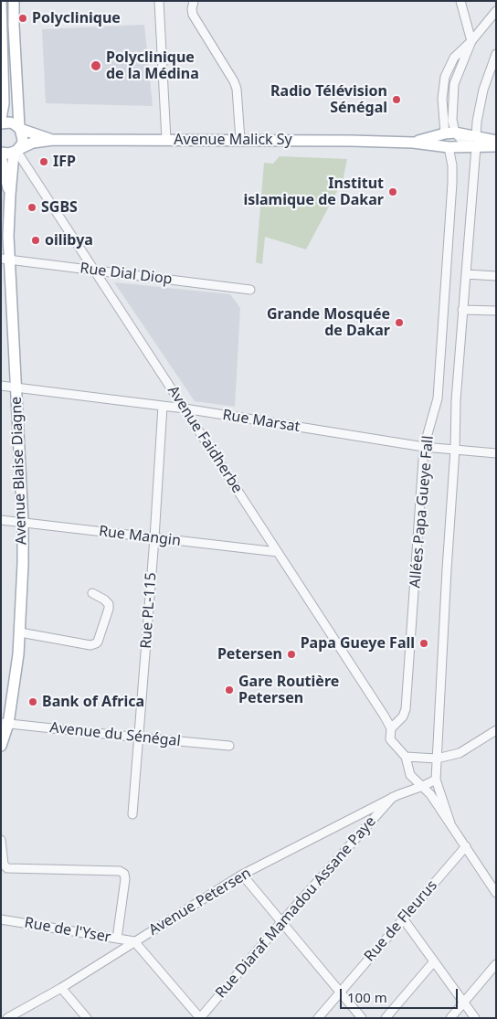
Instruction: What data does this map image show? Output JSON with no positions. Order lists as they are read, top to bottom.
{
  "streets": {
    "main road": ["Avenue Malick Sy", "Avenue Blaise Diagne"],
    "street": [
      "Rue Dial Diop",
      "Rue Marsat",
      "Avenue Faidherbe",
      "Allées Papa Gueye Fall",
      "Rue Mangin",
      "Rue PL-115",
      "Avenue du Sénégal",
      "Avenue Petersen",
      "Rue Diaraf Mamadou Assane Paye",
      "Rue de Fleurus",
      "Rue de l'Yser"
    ]
  },
  "crossings": [
    ["Avenue Malick Sy", "Avenue Faidherbe"],
    ["Avenue Malick Sy", "Avenue Blaise Diagne"],
    ["Avenue Malick Sy", "Allées Papa Gueye Fall"],
    ["Rue Dial Diop", "Avenue Faidherbe"],
    ["Rue Dial Diop", "Avenue Blaise Diagne"],
    ["Rue Marsat", "Avenue Faidherbe"],
    ["Rue Marsat", "Avenue Blaise Diagne"],
    ["Rue Marsat", "Allées Papa Gueye Fall"],
    ["Rue Marsat", "Rue PL-115"],
    ["Avenue Faidherbe", "Avenue Blaise Diagne"],
    ["Avenue Faidherbe", "Allées Papa Gueye Fall"],
    ["Avenue Faidherbe", "Rue Mangin"],
    ["Avenue Blaise Diagne", "Rue Mangin"],
    ["Avenue Blaise Diagne", "Avenue du Sénégal"],
    ["Allées Papa Gueye Fall", "Avenue Petersen"],
    ["Rue Mangin", "Rue PL-115"],
    ["Rue PL-115", "Avenue du Sénégal"],
    ["Avenue Petersen", "Rue Diaraf Mamadou Assane Paye"],
    ["Avenue Petersen", "Rue de l'Yser"]
  ],
  "places": [
    "Polyclinique",
    "Polyclinique de la Médina",
    "Radio Télévision Sénégal",
    "IFP",
    "Institut islamique de Dakar",
    "SGBS",
    "oilibya",
    "Grande Mosquée de Dakar",
    "Papa Gueye Fall",
    "Petersen",
    "Gare Routière Petersen",
    "Bank of Africa"
  ],
  "scale_bar": "100 m"
}
